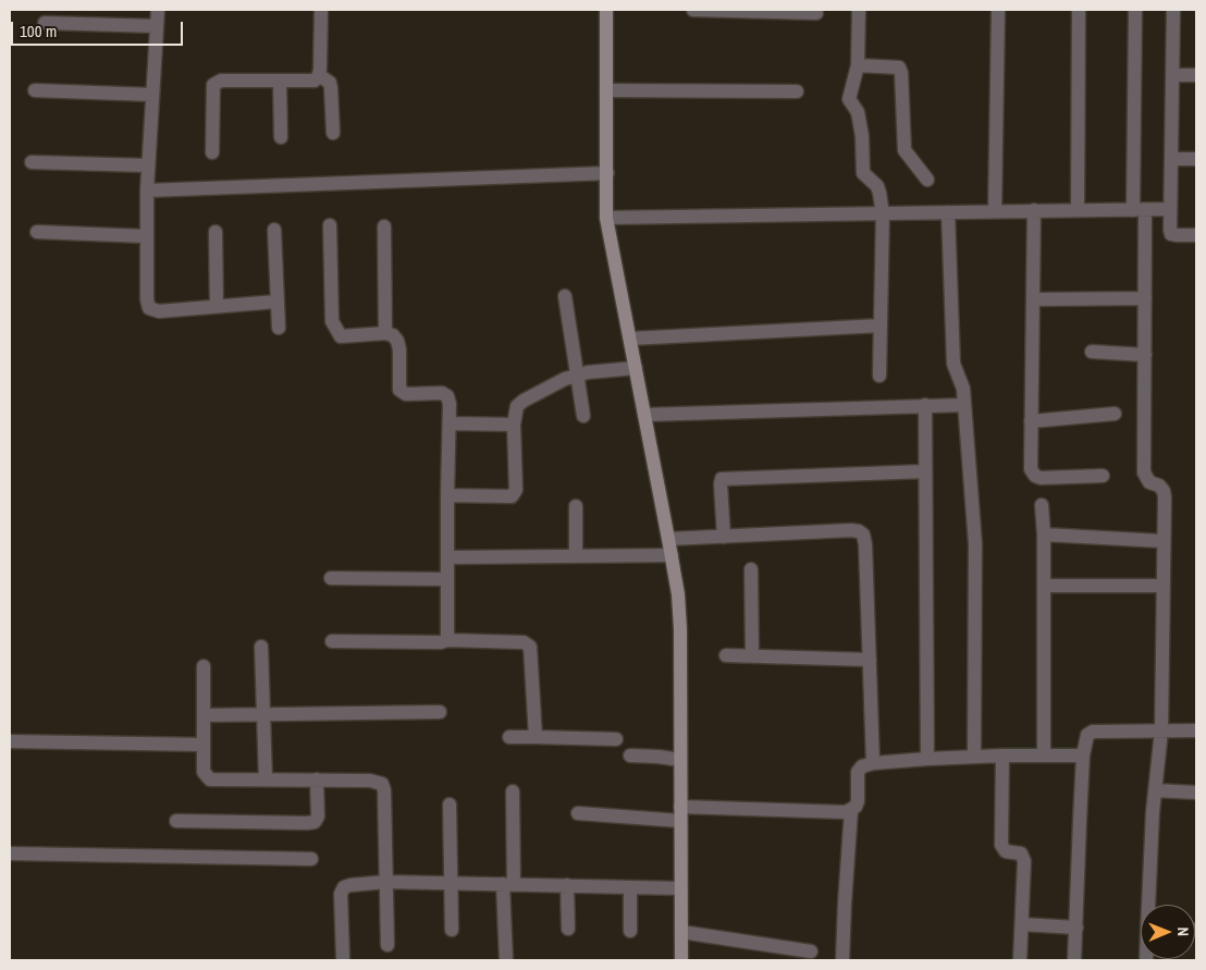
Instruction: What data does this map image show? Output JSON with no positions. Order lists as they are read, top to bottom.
{
  "scale_bar": "100 m",
  "north": "right"
}
